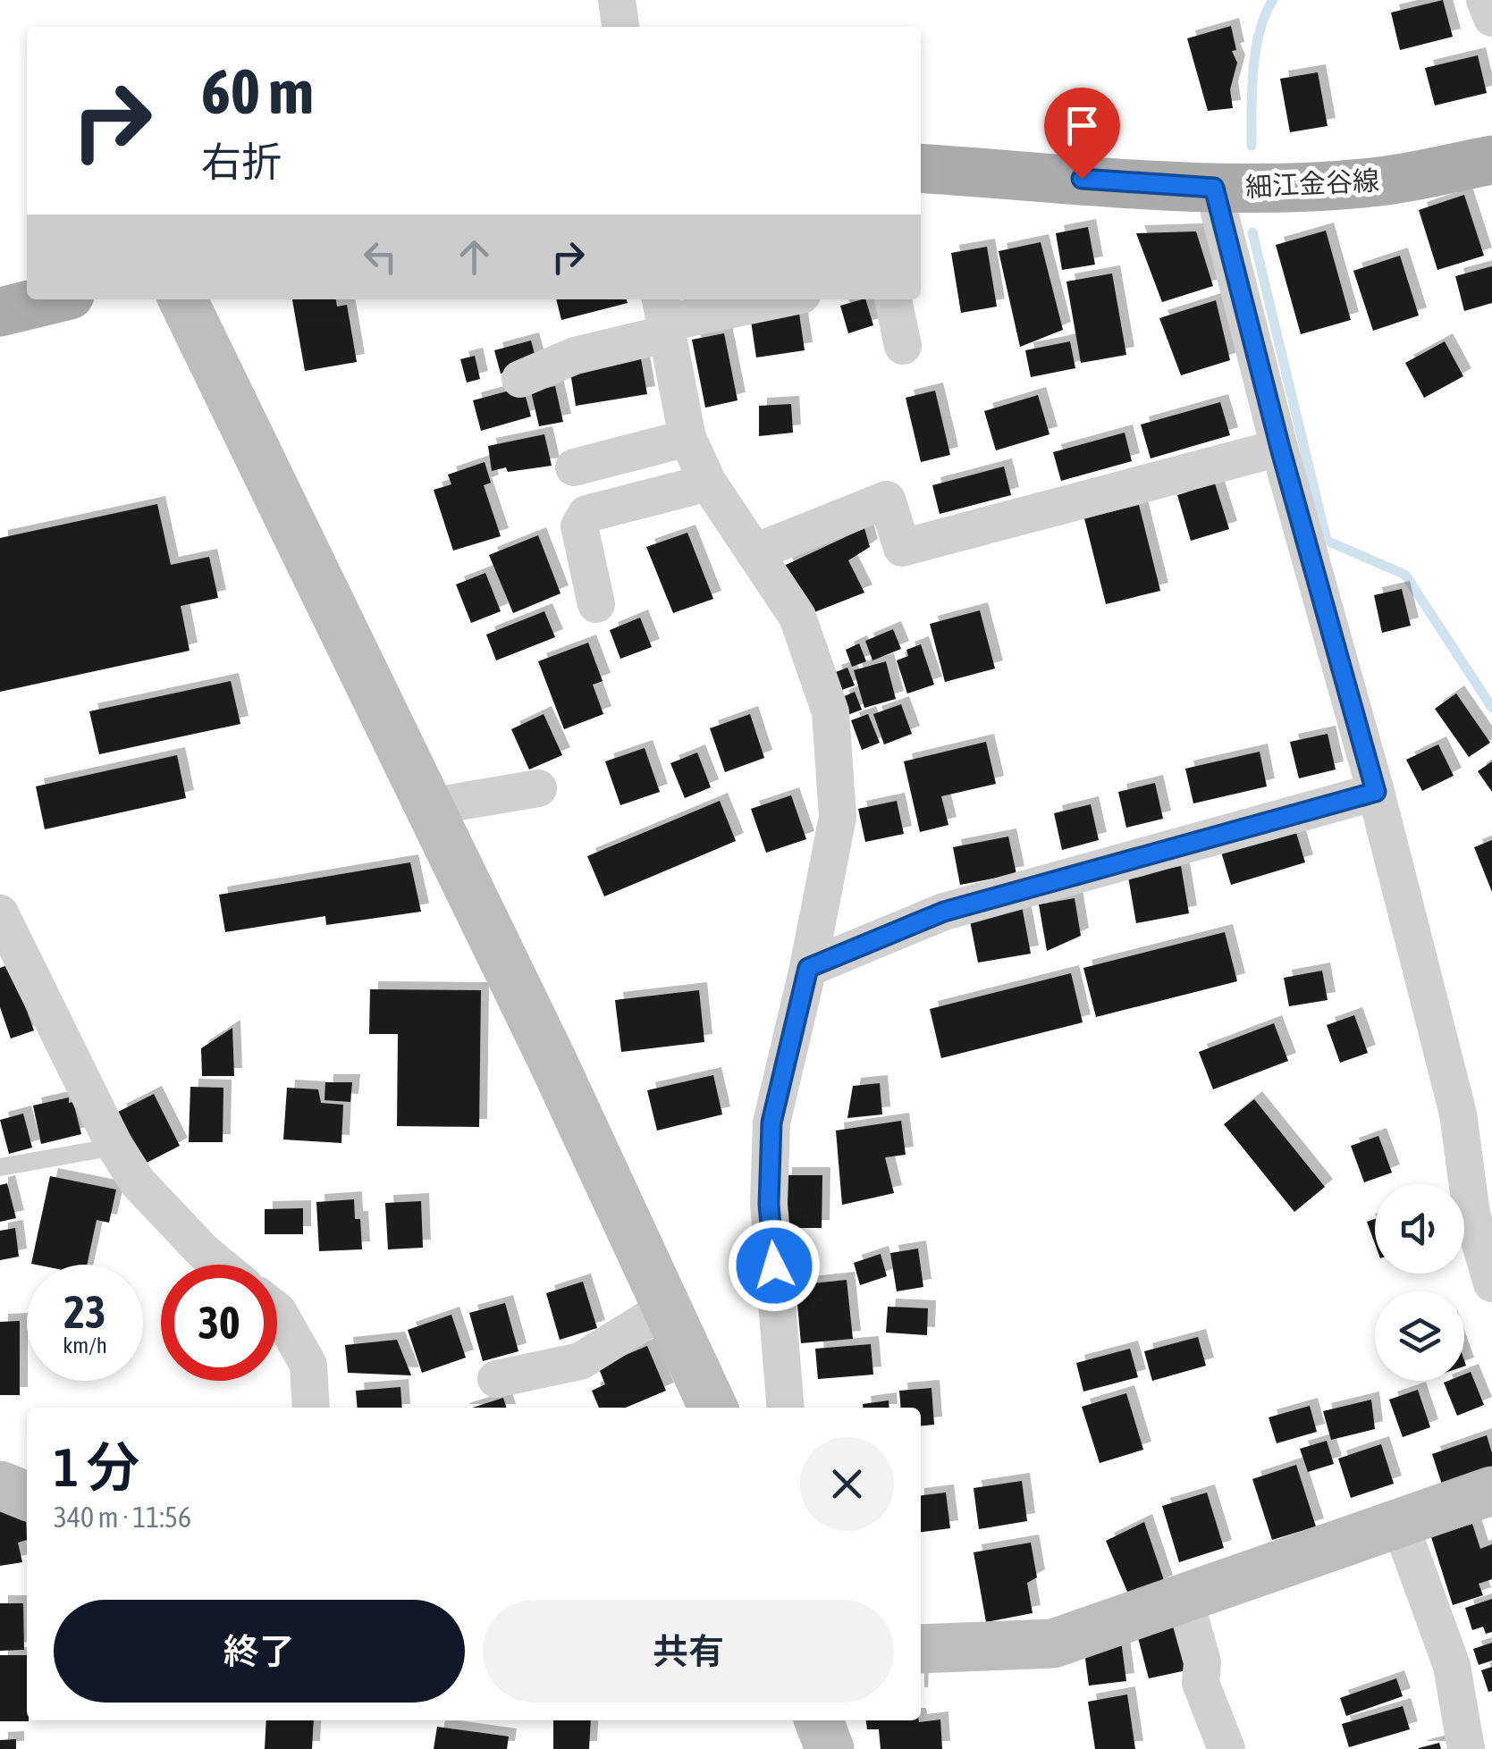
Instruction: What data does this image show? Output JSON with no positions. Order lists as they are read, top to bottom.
{
  "streets": {
    "main road": ["細江金谷線"]
  },
  "page": {
    "turn": ["60 m", "右折"],
    "speed": "23 km/h",
    "limit": "30",
    "heading": ["1 分", "340 m · 11:56"],
    "buttons": ["終了", "共有"]
  }
}
